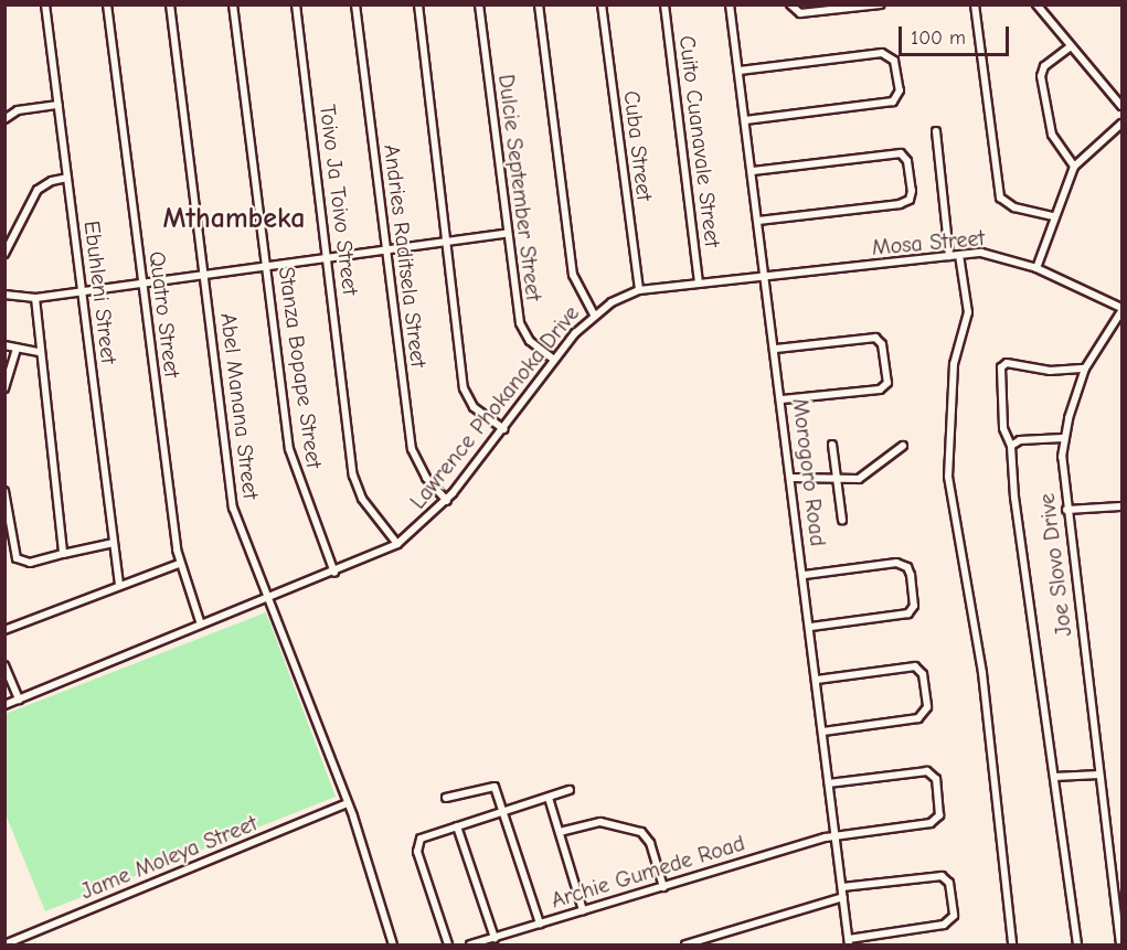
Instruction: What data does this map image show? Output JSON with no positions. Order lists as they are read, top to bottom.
{
  "streets": {
    "street": [
      "Cuito Cuanavale Street",
      "Cuba Street",
      "Dulcie September Street",
      "Toivo Ja Toivo Street",
      "Mosa Street",
      "Andries Raditsela Street",
      "Ebuhleni Street",
      "Quatro Street",
      "Stanza Bopape Street",
      "Abel Manana Street",
      "Lawrence Phokanoka Drive",
      "Morogoro Road",
      "Joe Slovo Drive",
      "Jame Moleya Street",
      "Archie Gumede Road"
    ]
  },
  "crossings": [
    ["Cuito Cuanavale Street", "Lawrence Phokanoka Drive"],
    ["Cuba Street", "Lawrence Phokanoka Drive"],
    ["Dulcie September Street", "Lawrence Phokanoka Drive"],
    ["Toivo Ja Toivo Street", "Lawrence Phokanoka Drive"],
    ["Mosa Street", "Lawrence Phokanoka Drive"],
    ["Mosa Street", "Morogoro Road"],
    ["Mosa Street", "Joe Slovo Drive"],
    ["Andries Raditsela Street", "Lawrence Phokanoka Drive"],
    ["Quatro Street", "Lawrence Phokanoka Drive"],
    ["Stanza Bopape Street", "Lawrence Phokanoka Drive"],
    ["Abel Manana Street", "Lawrence Phokanoka Drive"],
    ["Abel Manana Street", "Jame Moleya Street"],
    ["Lawrence Phokanoka Drive", "Morogoro Road"],
    ["Morogoro Road", "Archie Gumede Road"]
  ],
  "districts": ["Mthambeka"],
  "scale_bar": "100 m"
}
